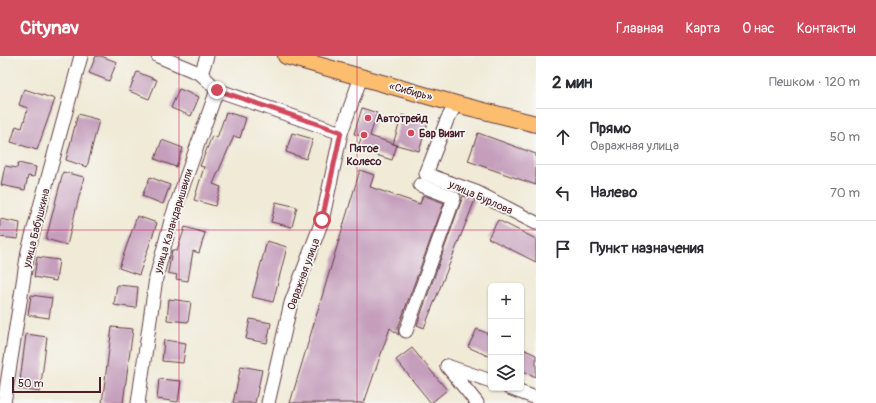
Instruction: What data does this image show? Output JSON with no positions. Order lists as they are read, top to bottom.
{
  "streets": {
    "main road": ["«Сибирь»"],
    "street": [
      "улица Бурлова",
      "улица Каландаришвили",
      "улица Бабушкина",
      "Овражная улица"
    ]
  },
  "crossings": [
    ["«Сибирь»", "Овражная улица"]
  ],
  "places": ["Автотрейд", "Бар Визит", "Пятое Колесо"],
  "scale_bar": "50 m",
  "page": {
    "header": "Citynav",
    "nav": [
      "Главная",
      "Карта",
      "О нас",
      "Контакты"
    ],
    "heading": ["2 мин", "Пешком · 120 m"],
    "list": [
      ["Прямо", "Овражная улица", "50 m"],
      ["Налево", "70 m"],
      "Пункт назначения"
    ],
    "map_buttons": ["+", "−"],
    "scale": "50 m"
  }
}
